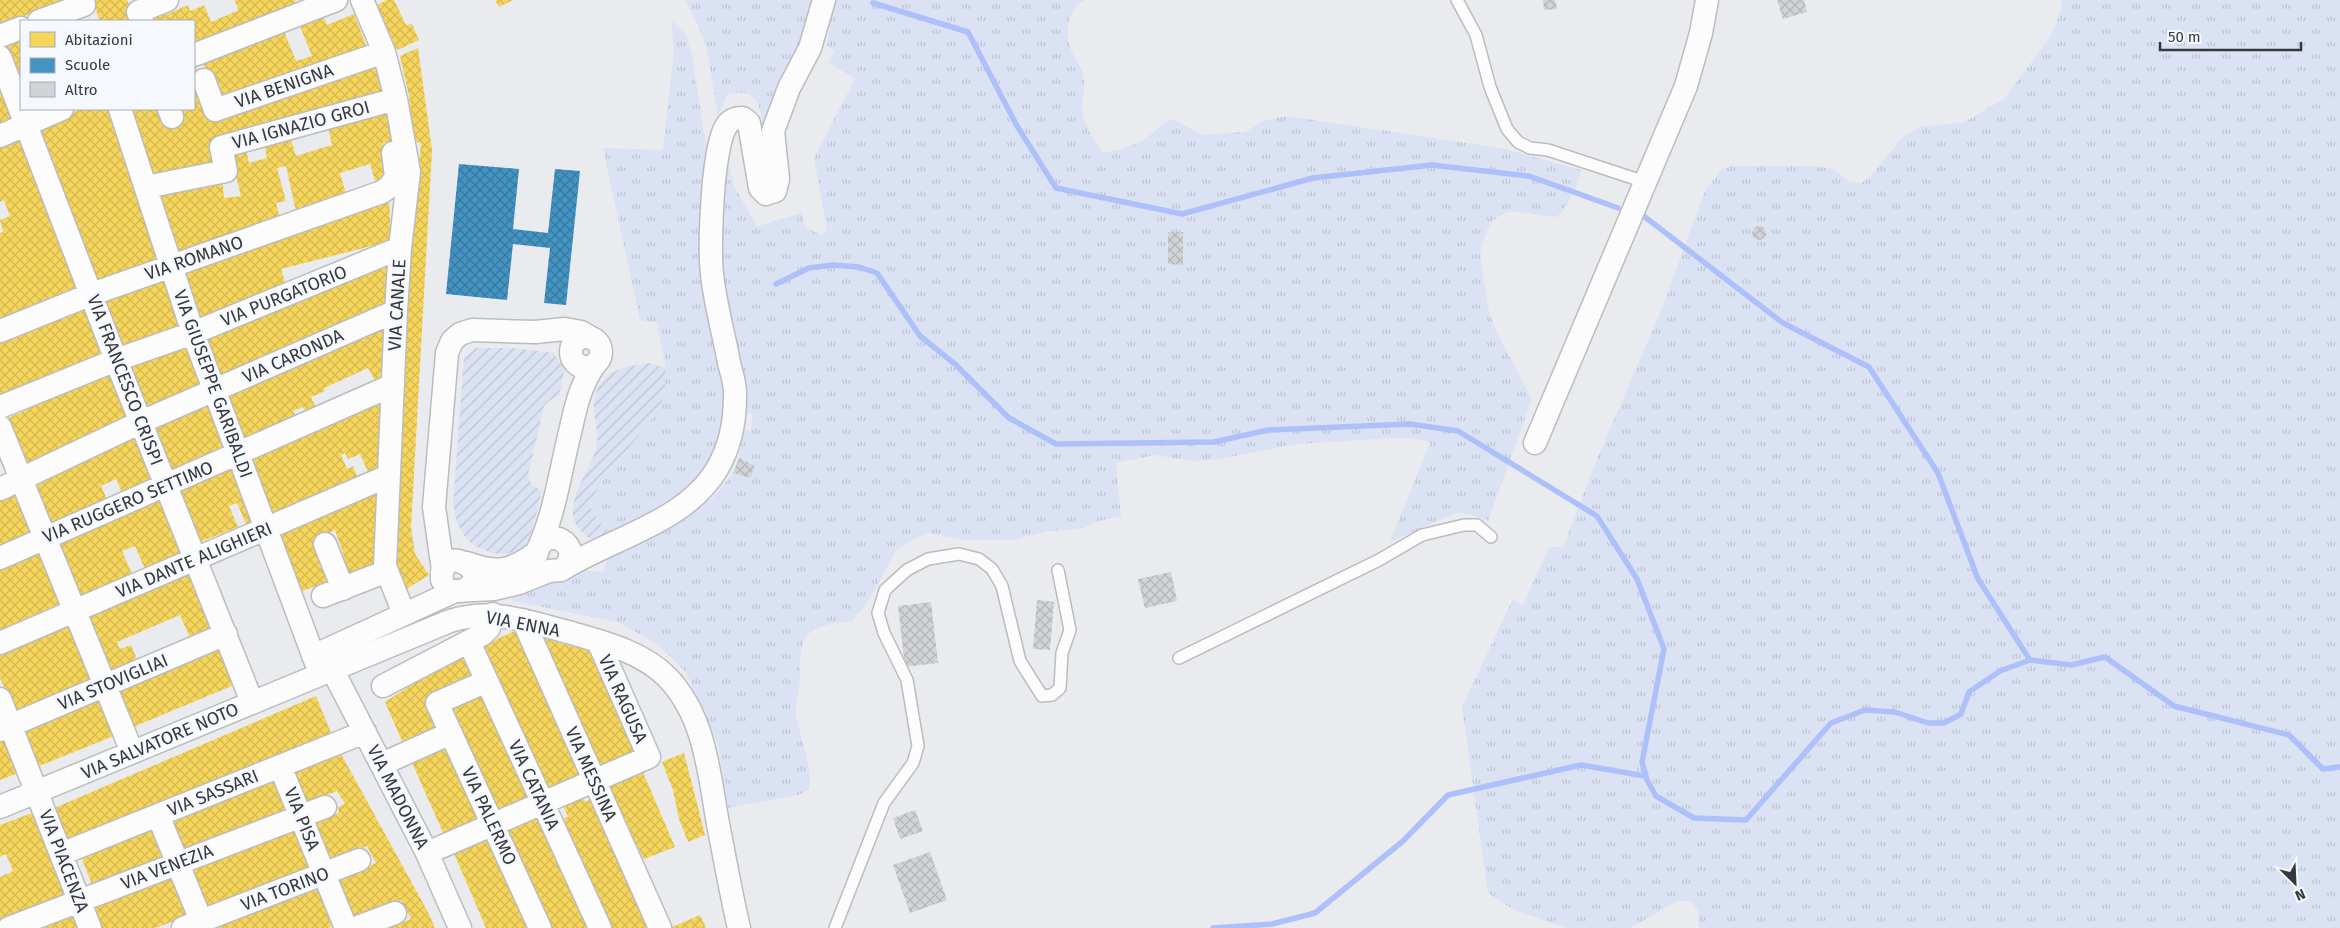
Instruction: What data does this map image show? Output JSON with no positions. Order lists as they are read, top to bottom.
{
  "streets": {
    "street": [
      "VIA BENIGNA",
      "VIA IGNAZIO GROI",
      "VIA ROMANO",
      "VIA PURGATORIO",
      "VIA CANALE",
      "VIA CARONDA",
      "VIA FRANCESCO CRISPI",
      "VIA GIUSEPPE GARIBALDI",
      "VIA RUGGERO SETTIMO",
      "VIA DANTE ALIGHIERI",
      "VIA ENNA",
      "VIA STOVIGLIAI",
      "VIA RAGUSA",
      "VIA SALVATORE NOTO",
      "VIA MESSINA",
      "VIA CATANIA",
      "VIA SASSARI",
      "VIA MADONNA",
      "VIA PALERMO",
      "VIA PISA",
      "VIA PIACENZA",
      "VIA VENEZIA",
      "VIA TORINO"
    ]
  },
  "crossings": [
    ["VIA BENIGNA", "VIA CANALE"],
    ["VIA IGNAZIO GROI", "VIA CANALE"],
    ["VIA IGNAZIO GROI", "VIA GIUSEPPE GARIBALDI"],
    ["VIA ROMANO", "VIA CANALE"],
    ["VIA ROMANO", "VIA FRANCESCO CRISPI"],
    ["VIA ROMANO", "VIA GIUSEPPE GARIBALDI"],
    ["VIA PURGATORIO", "VIA CANALE"],
    ["VIA PURGATORIO", "VIA FRANCESCO CRISPI"],
    ["VIA PURGATORIO", "VIA GIUSEPPE GARIBALDI"],
    ["VIA CANALE", "VIA CARONDA"],
    ["VIA CANALE", "VIA RUGGERO SETTIMO"],
    ["VIA CANALE", "VIA DANTE ALIGHIERI"],
    ["VIA CARONDA", "VIA FRANCESCO CRISPI"],
    ["VIA CARONDA", "VIA GIUSEPPE GARIBALDI"],
    ["VIA FRANCESCO CRISPI", "VIA RUGGERO SETTIMO"],
    ["VIA FRANCESCO CRISPI", "VIA DANTE ALIGHIERI"],
    ["VIA FRANCESCO CRISPI", "VIA STOVIGLIAI"],
    ["VIA FRANCESCO CRISPI", "VIA SALVATORE NOTO"],
    ["VIA GIUSEPPE GARIBALDI", "VIA RUGGERO SETTIMO"],
    ["VIA GIUSEPPE GARIBALDI", "VIA DANTE ALIGHIERI"],
    ["VIA GIUSEPPE GARIBALDI", "VIA ENNA"],
    ["VIA GIUSEPPE GARIBALDI", "VIA SALVATORE NOTO"],
    ["VIA GIUSEPPE GARIBALDI", "VIA MADONNA"],
    ["VIA ENNA", "VIA RAGUSA"],
    ["VIA ENNA", "VIA SALVATORE NOTO"],
    ["VIA ENNA", "VIA MESSINA"],
    ["VIA ENNA", "VIA MADONNA"],
    ["VIA STOVIGLIAI", "VIA PIACENZA"],
    ["VIA RAGUSA", "VIA MESSINA"],
    ["VIA SALVATORE NOTO", "VIA MADONNA"],
    ["VIA SALVATORE NOTO", "VIA PIACENZA"],
    ["VIA CATANIA", "VIA PALERMO"],
    ["VIA SASSARI", "VIA MADONNA"],
    ["VIA SASSARI", "VIA PISA"],
    ["VIA SASSARI", "VIA PIACENZA"],
    ["VIA PISA", "VIA VENEZIA"],
    ["VIA PISA", "VIA TORINO"],
    ["VIA PIACENZA", "VIA VENEZIA"]
  ],
  "legend": ["Abitazioni", "Scuole", "Altro"],
  "scale_bar": "50 m",
  "north": "bottom right"
}
